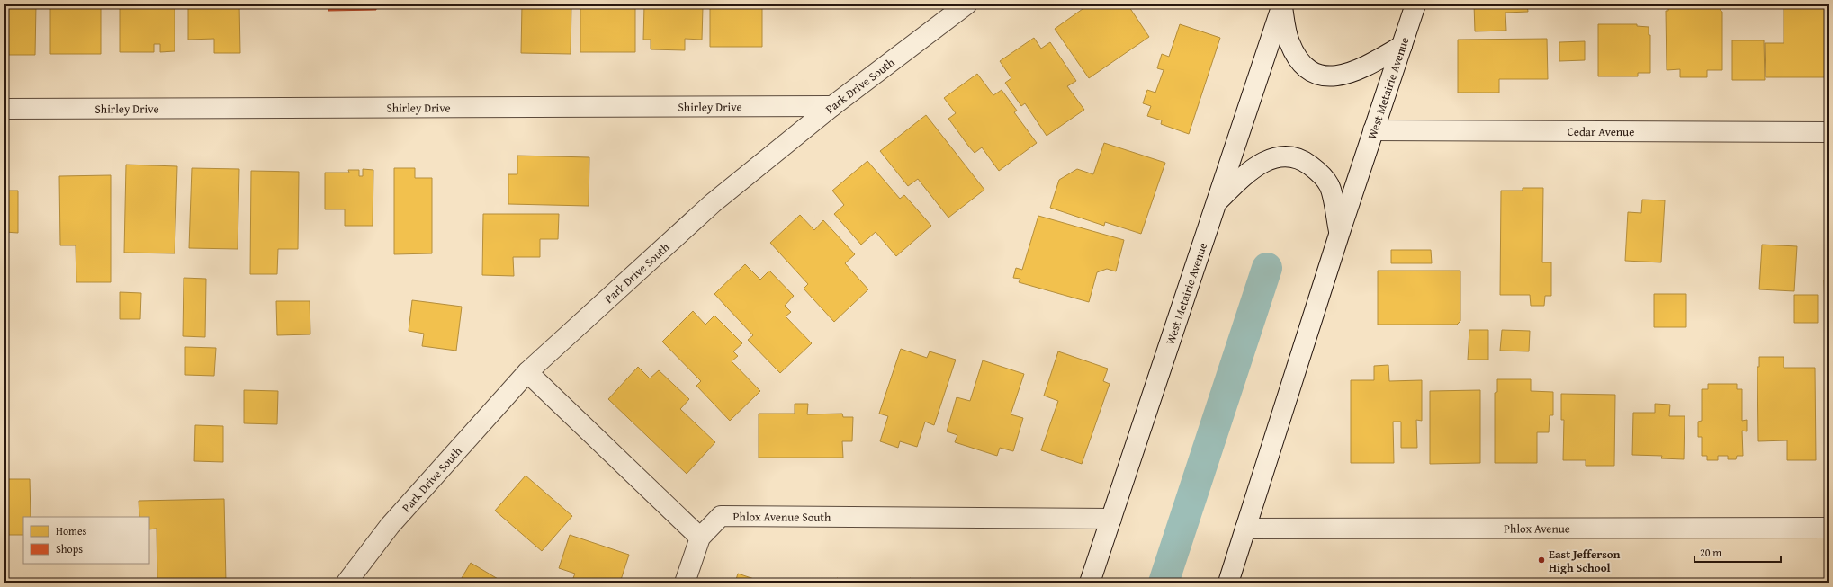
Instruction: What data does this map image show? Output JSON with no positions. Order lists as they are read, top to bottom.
{
  "streets": {
    "street": [
      "Park Drive South",
      "West Metairie Avenue",
      "Shirley Drive",
      "Cedar Avenue",
      "Phlox Avenue South",
      "Phlox Avenue"
    ]
  },
  "crossings": [
    ["Park Drive South", "Shirley Drive"],
    ["West Metairie Avenue", "Cedar Avenue"],
    ["West Metairie Avenue", "Phlox Avenue South"],
    ["West Metairie Avenue", "Phlox Avenue"]
  ],
  "places": ["East Jefferson High School"],
  "legend": ["Homes", "Shops"],
  "scale_bar": "20 m"
}
